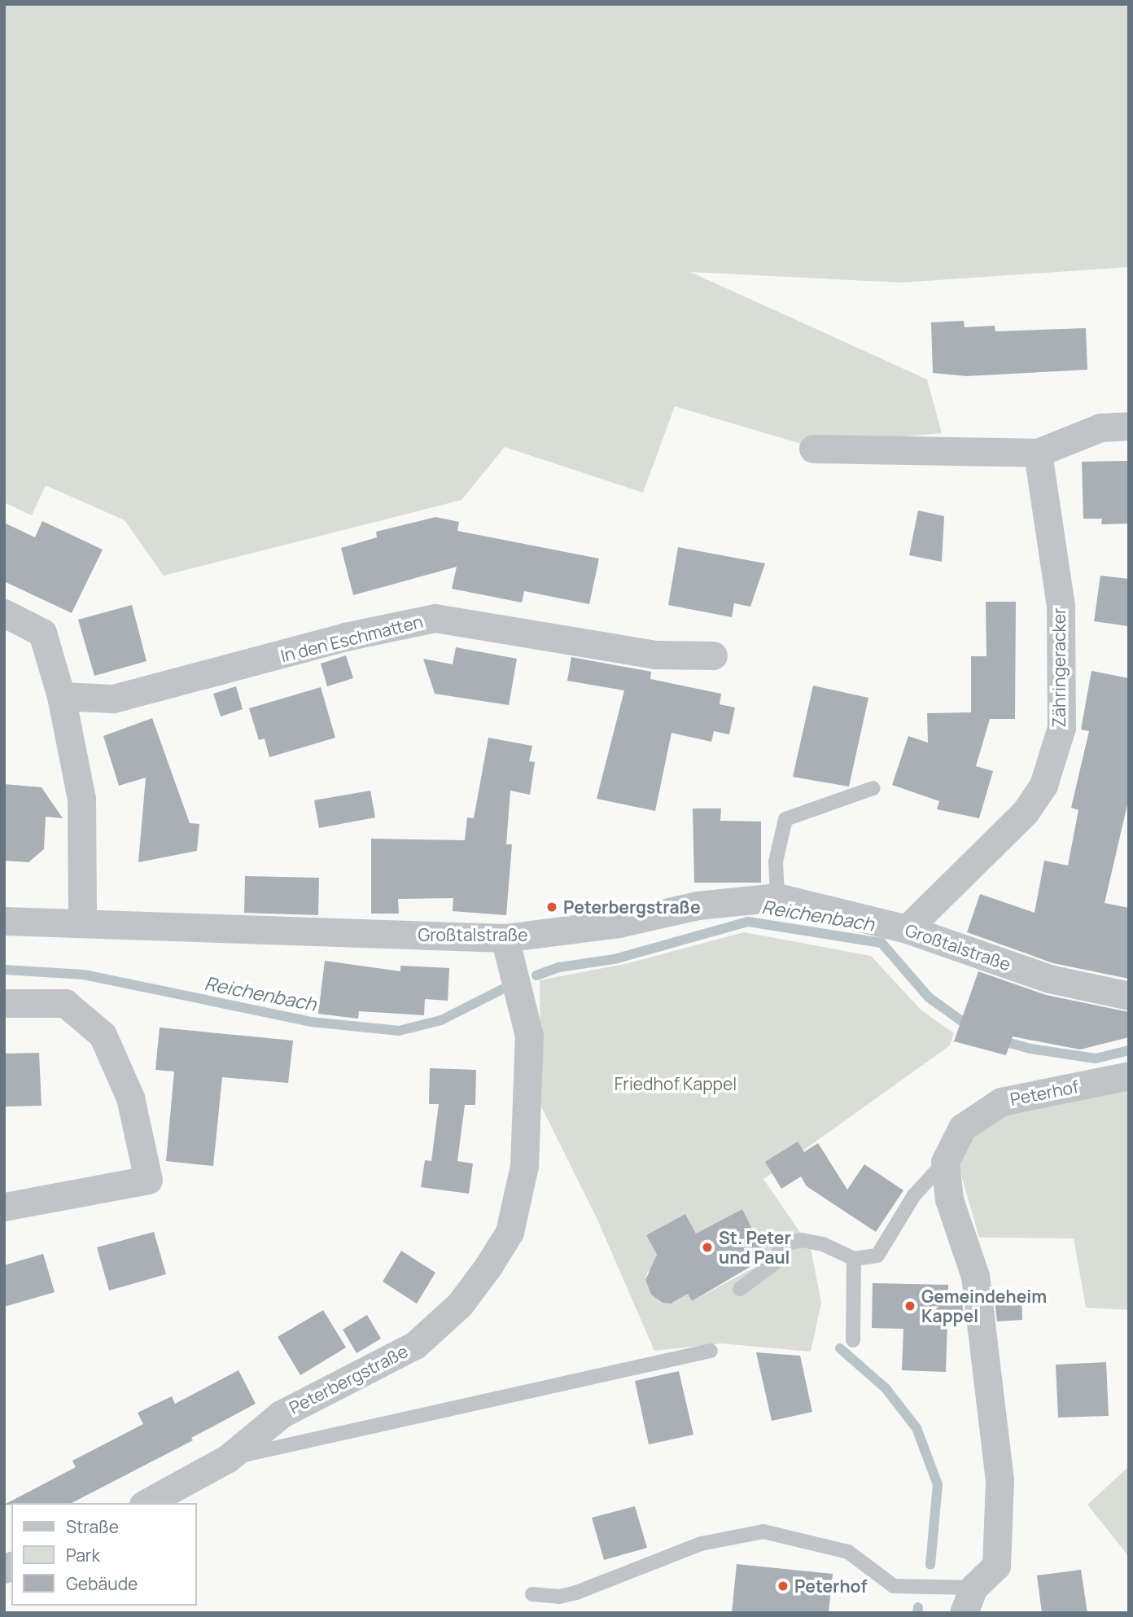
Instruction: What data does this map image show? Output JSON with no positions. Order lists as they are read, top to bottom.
{
  "streets": {
    "street": [
      "In den Eschmatten",
      "Zähringeracker",
      "Großtalstraße",
      "Peterhof",
      "Peterbergstraße"
    ]
  },
  "crossings": [
    ["Zähringeracker", "Großtalstraße"],
    ["Großtalstraße", "Peterbergstraße"]
  ],
  "water": ["Reichenbach"],
  "parks": ["Friedhof Kappel"],
  "places": [
    "Peterbergstraße",
    "St. Peter und Paul",
    "Gemeindeheim Kappel",
    "Peterhof"
  ],
  "legend": ["Straße", "Park", "Gebäude"]
}
